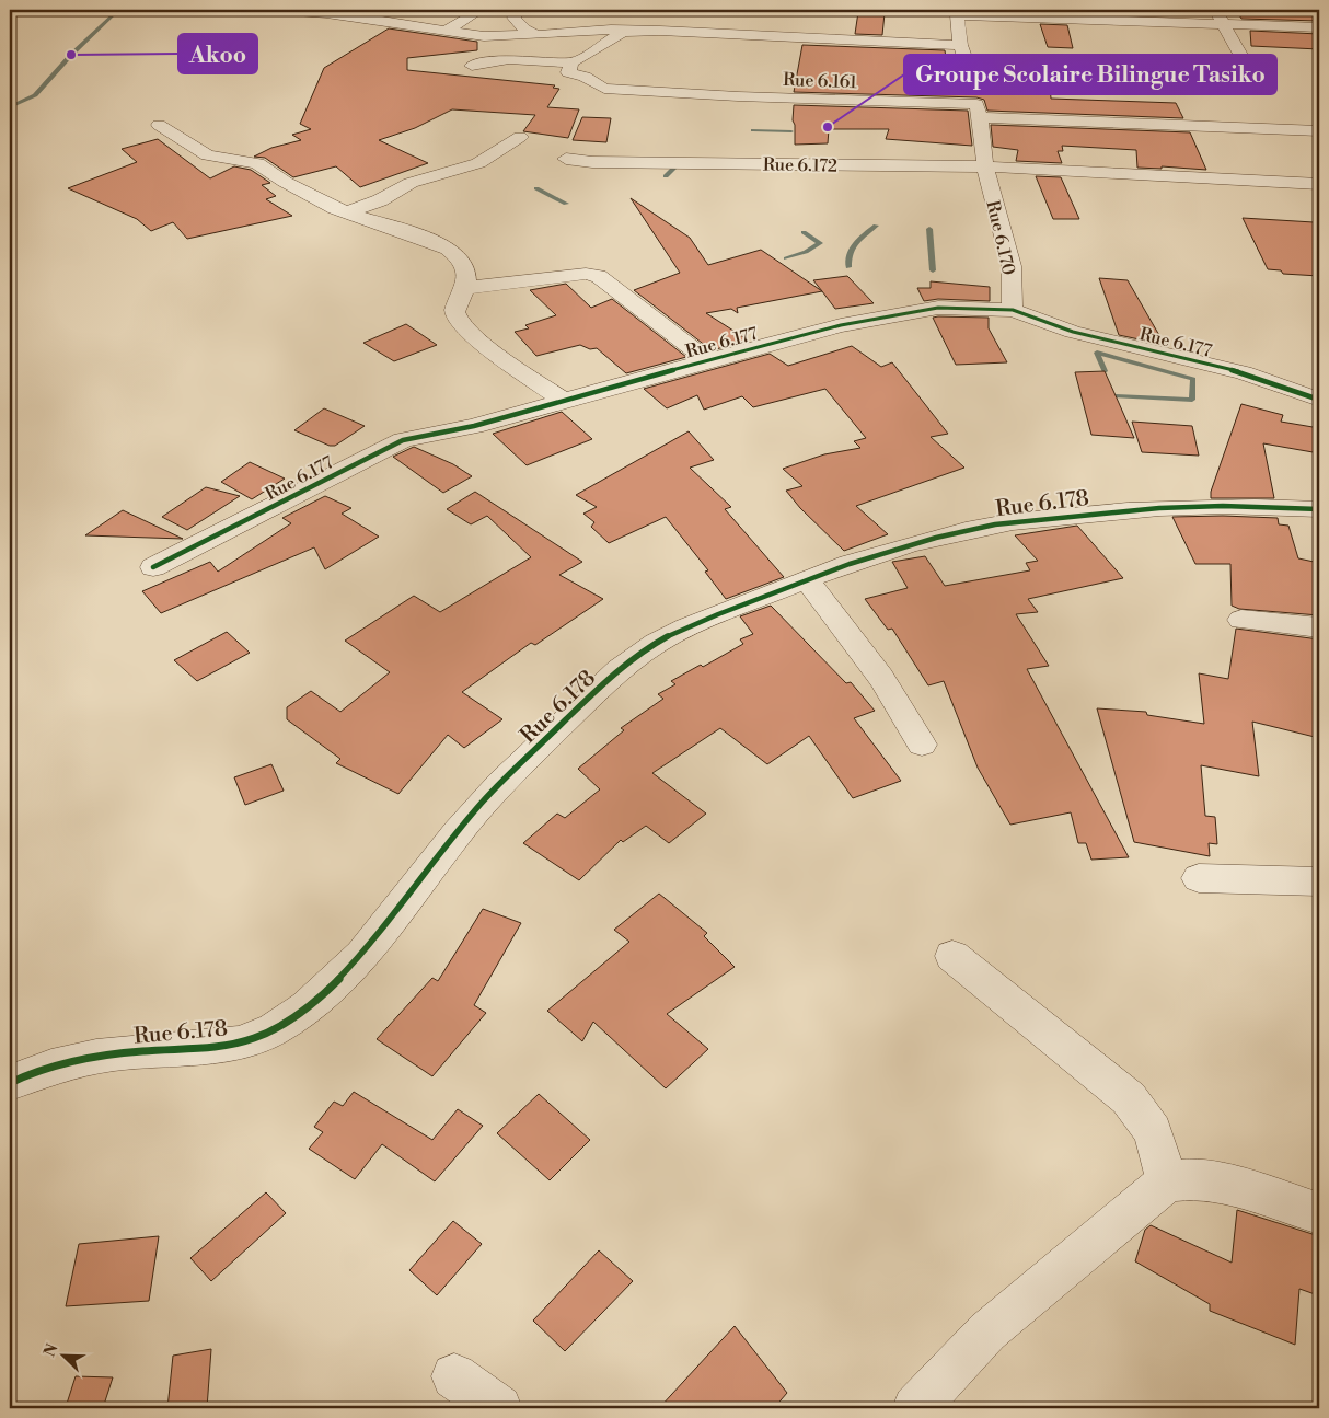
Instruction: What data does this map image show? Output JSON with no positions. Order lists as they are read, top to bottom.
{
  "streets": {
    "street": [
      "Rue 6.161",
      "Rue 6.172",
      "Rue 6.170",
      "Rue 6.177",
      "Rue 6.178"
    ]
  },
  "crossings": [
    ["Rue 6.172", "Rue 6.170"],
    ["Rue 6.170", "Rue 6.177"]
  ],
  "places": ["Akoo", "Groupe Scolaire Bilingue Tasiko"],
  "north": "top left"
}
